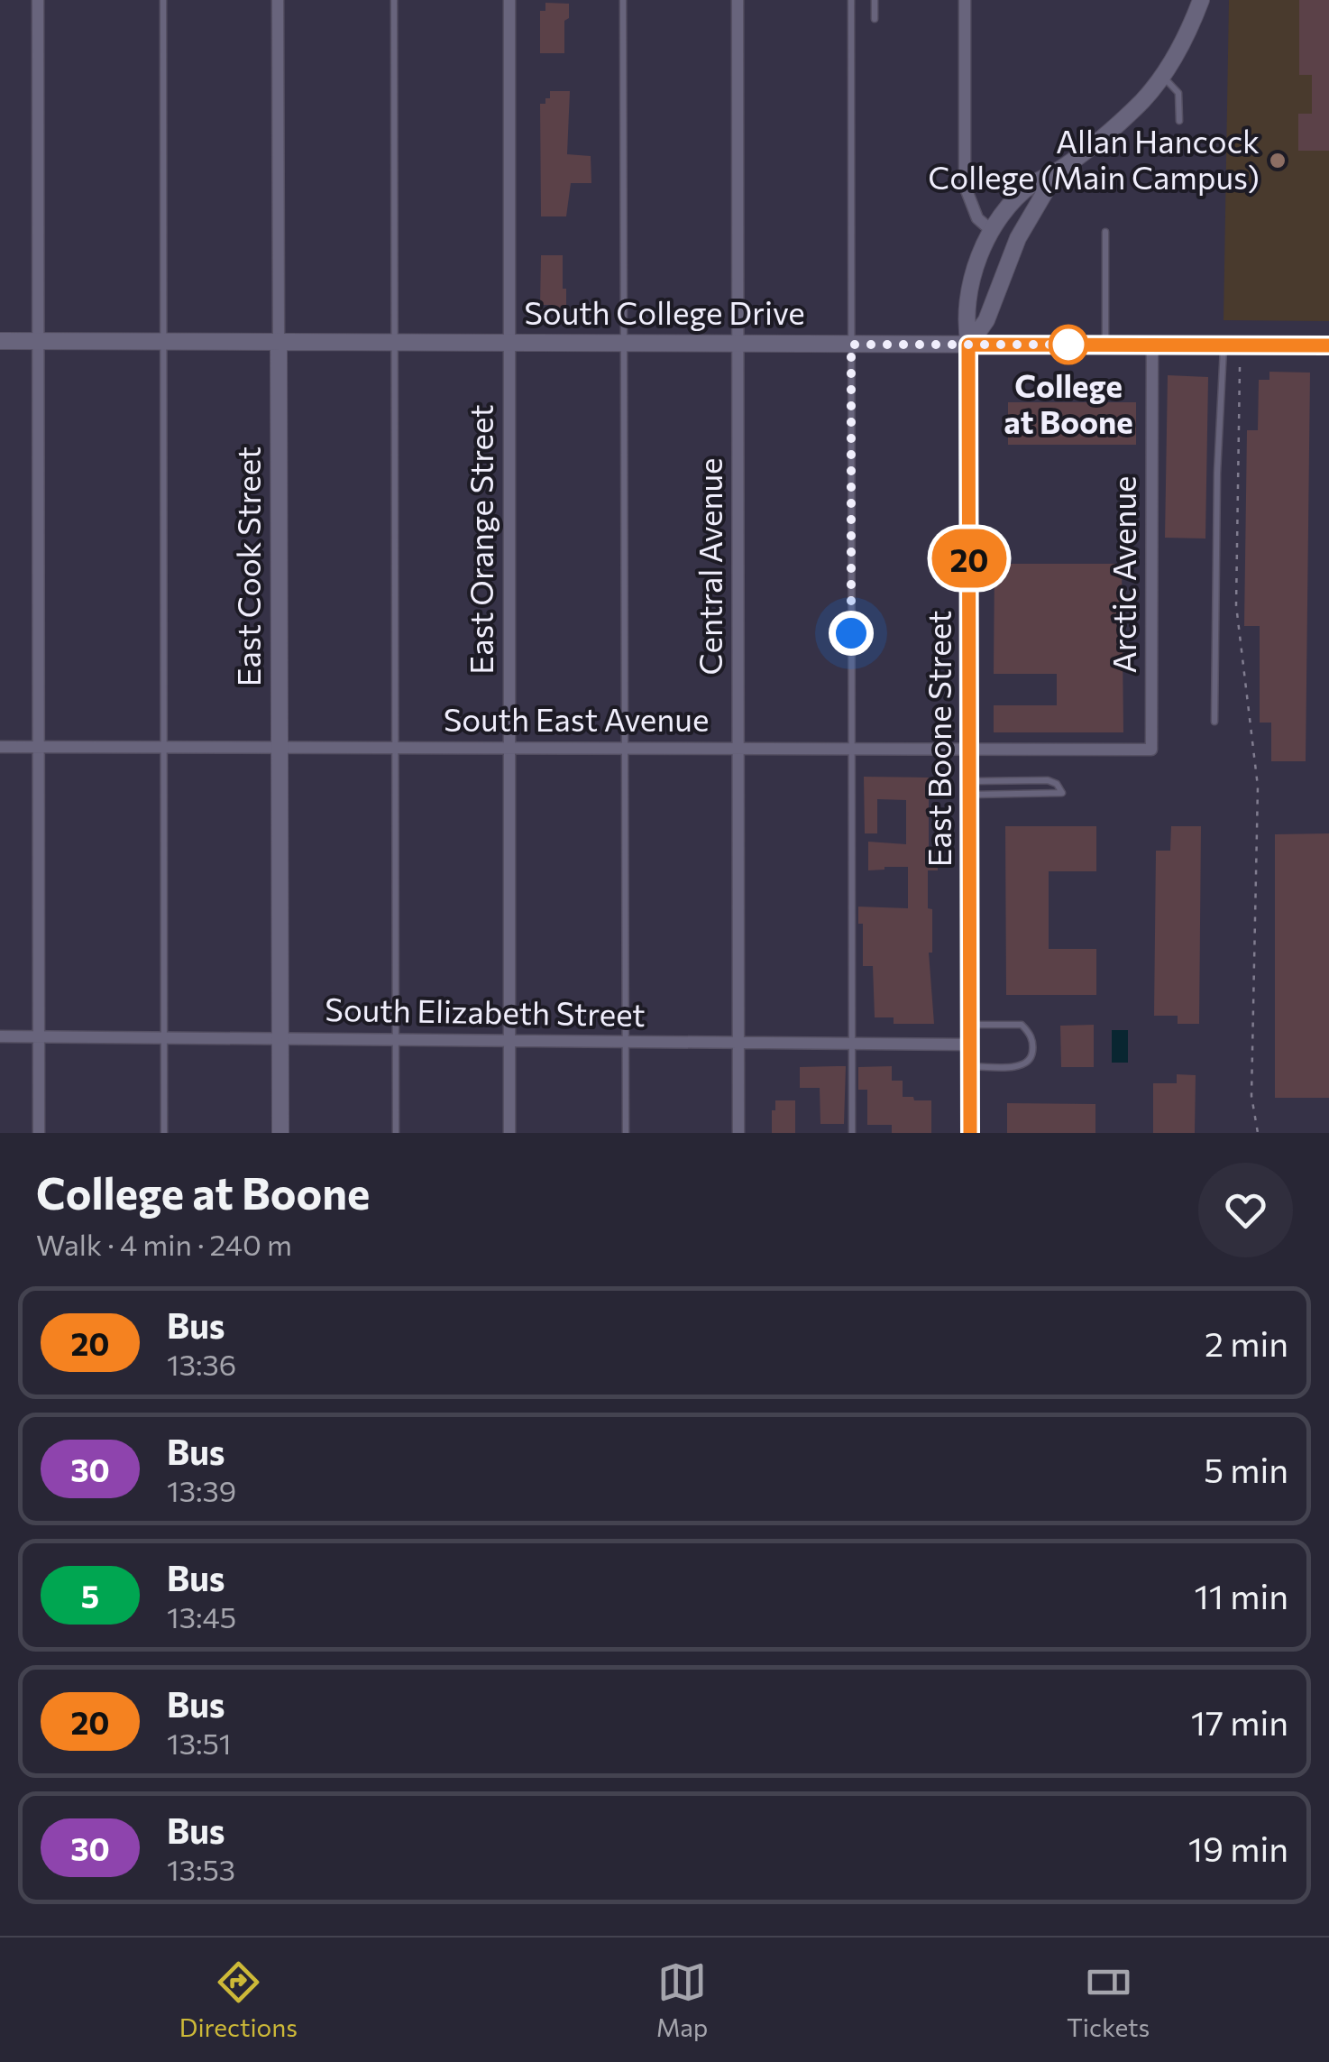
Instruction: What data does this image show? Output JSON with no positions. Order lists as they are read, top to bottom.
{
  "streets": {
    "street": [
      "South College Drive",
      "East Orange Street",
      "East Cook Street",
      "Central Avenue",
      "Arctic Avenue",
      "South East Avenue",
      "East Boone Street",
      "South Elizabeth Street"
    ]
  },
  "crossings": [
    ["South College Drive", "East Orange Street"],
    ["South College Drive", "East Cook Street"],
    ["South College Drive", "Central Avenue"],
    ["South College Drive", "Arctic Avenue"],
    ["South College Drive", "East Boone Street"],
    ["East Orange Street", "South East Avenue"],
    ["East Orange Street", "South Elizabeth Street"],
    ["East Cook Street", "South East Avenue"],
    ["East Cook Street", "South Elizabeth Street"],
    ["Central Avenue", "South East Avenue"],
    ["Central Avenue", "South Elizabeth Street"],
    ["Arctic Avenue", "South East Avenue"],
    ["South East Avenue", "East Boone Street"],
    ["East Boone Street", "South Elizabeth Street"]
  ],
  "places": ["Allan Hancock College (Main Campus)", "College at Boone"],
  "lines": ["bus line 20"],
  "page": {
    "on_map": "20",
    "heading": ["College at Boone", "Walk · 4 min · 240 m"],
    "list": [
      {
        "mark": "20",
        "name": "Bus",
        "note": "13:36",
        "value": "2 min"
      },
      {
        "mark": "30",
        "name": "Bus",
        "note": "13:39",
        "value": "5 min"
      },
      {
        "mark": "5",
        "name": "Bus",
        "note": "13:45",
        "value": "11 min"
      },
      {
        "mark": "20",
        "name": "Bus",
        "note": "13:51",
        "value": "17 min"
      },
      {
        "mark": "30",
        "name": "Bus",
        "note": "13:53",
        "value": "19 min"
      }
    ],
    "tabs": ["Directions", "Map", "Tickets"]
  }
}
